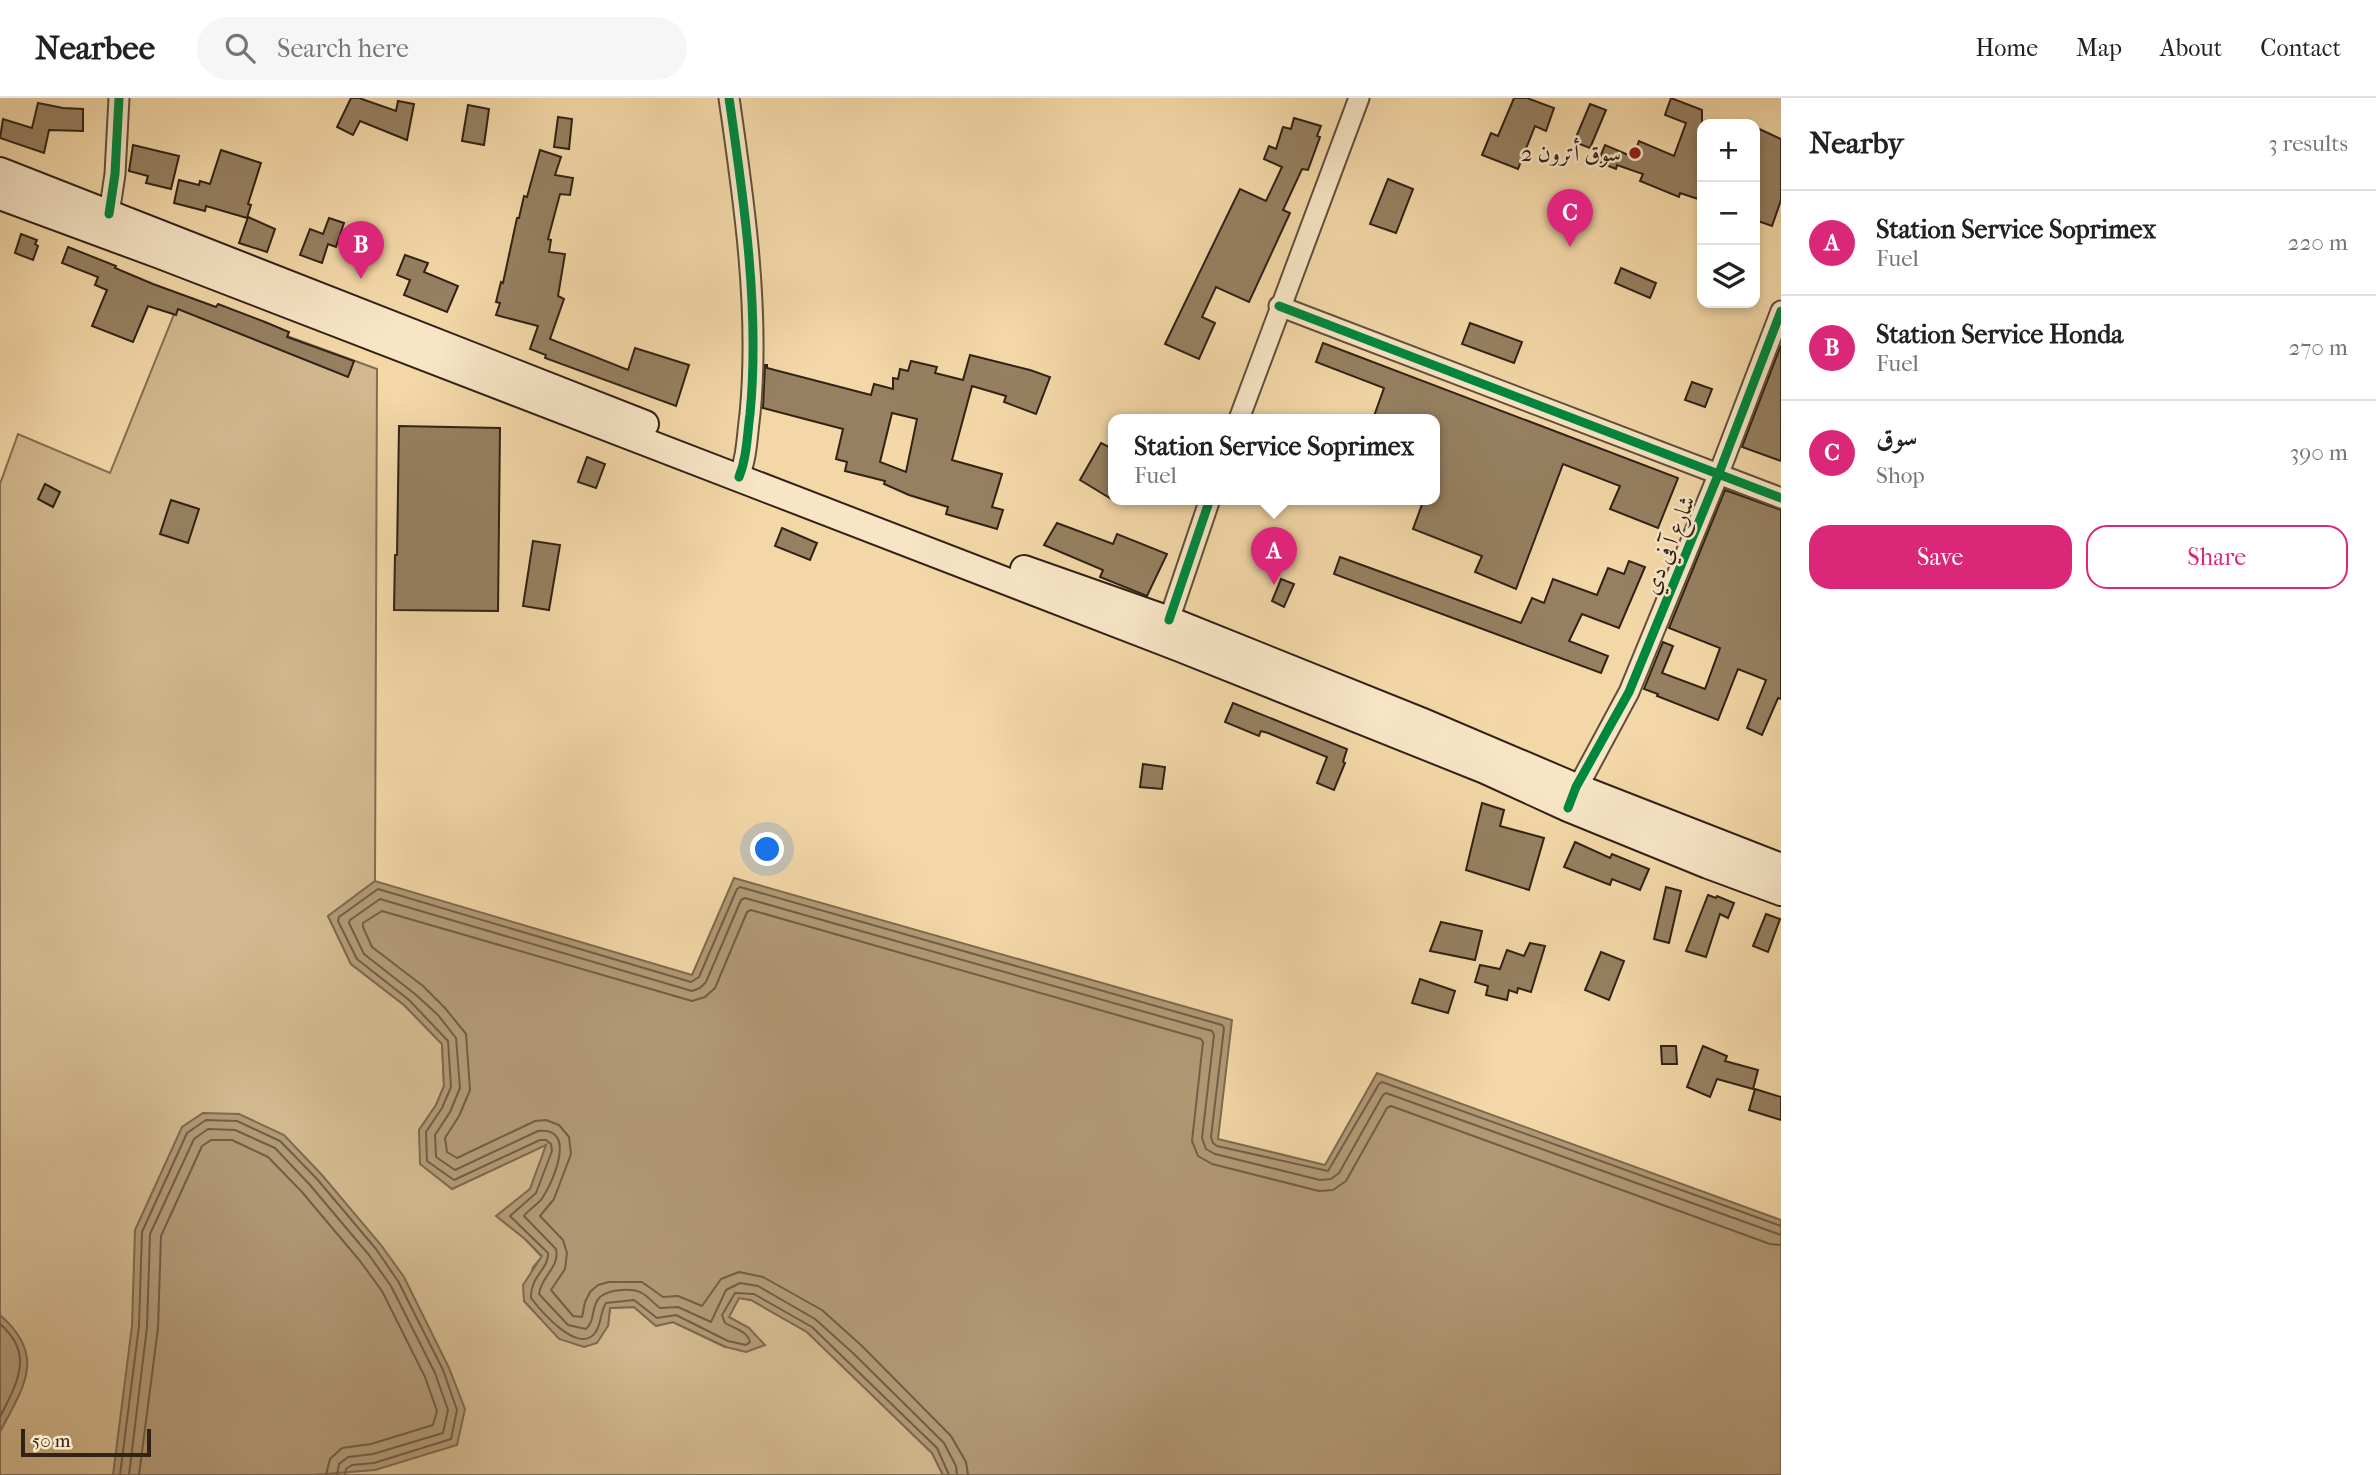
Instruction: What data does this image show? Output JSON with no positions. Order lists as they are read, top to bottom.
{
  "streets": {
    "street": ["شارع آ في دي"]
  },
  "places": ["سوق أترون 2"],
  "scale_bar": "50 m",
  "page": {
    "header": "Nearbee",
    "search": "Search here",
    "nav": [
      "Home",
      "Map",
      "About",
      "Contact"
    ],
    "heading": ["Nearby", "3 results"],
    "map_buttons": ["+", "−"],
    "pins": ["C", "B", "A"],
    "list": [
      {
        "mark": "A",
        "name": "Station Service Soprimex",
        "note": "Fuel",
        "value": "220 m"
      },
      {
        "mark": "B",
        "name": "Station Service Honda",
        "note": "Fuel",
        "value": "270 m"
      },
      {
        "mark": "C",
        "name": "سوق",
        "note": "Shop",
        "value": "390 m"
      }
    ],
    "popup": ["Station Service Soprimex", "Fuel"],
    "buttons": ["Save", "Share"],
    "scale": "50 m"
  }
}
